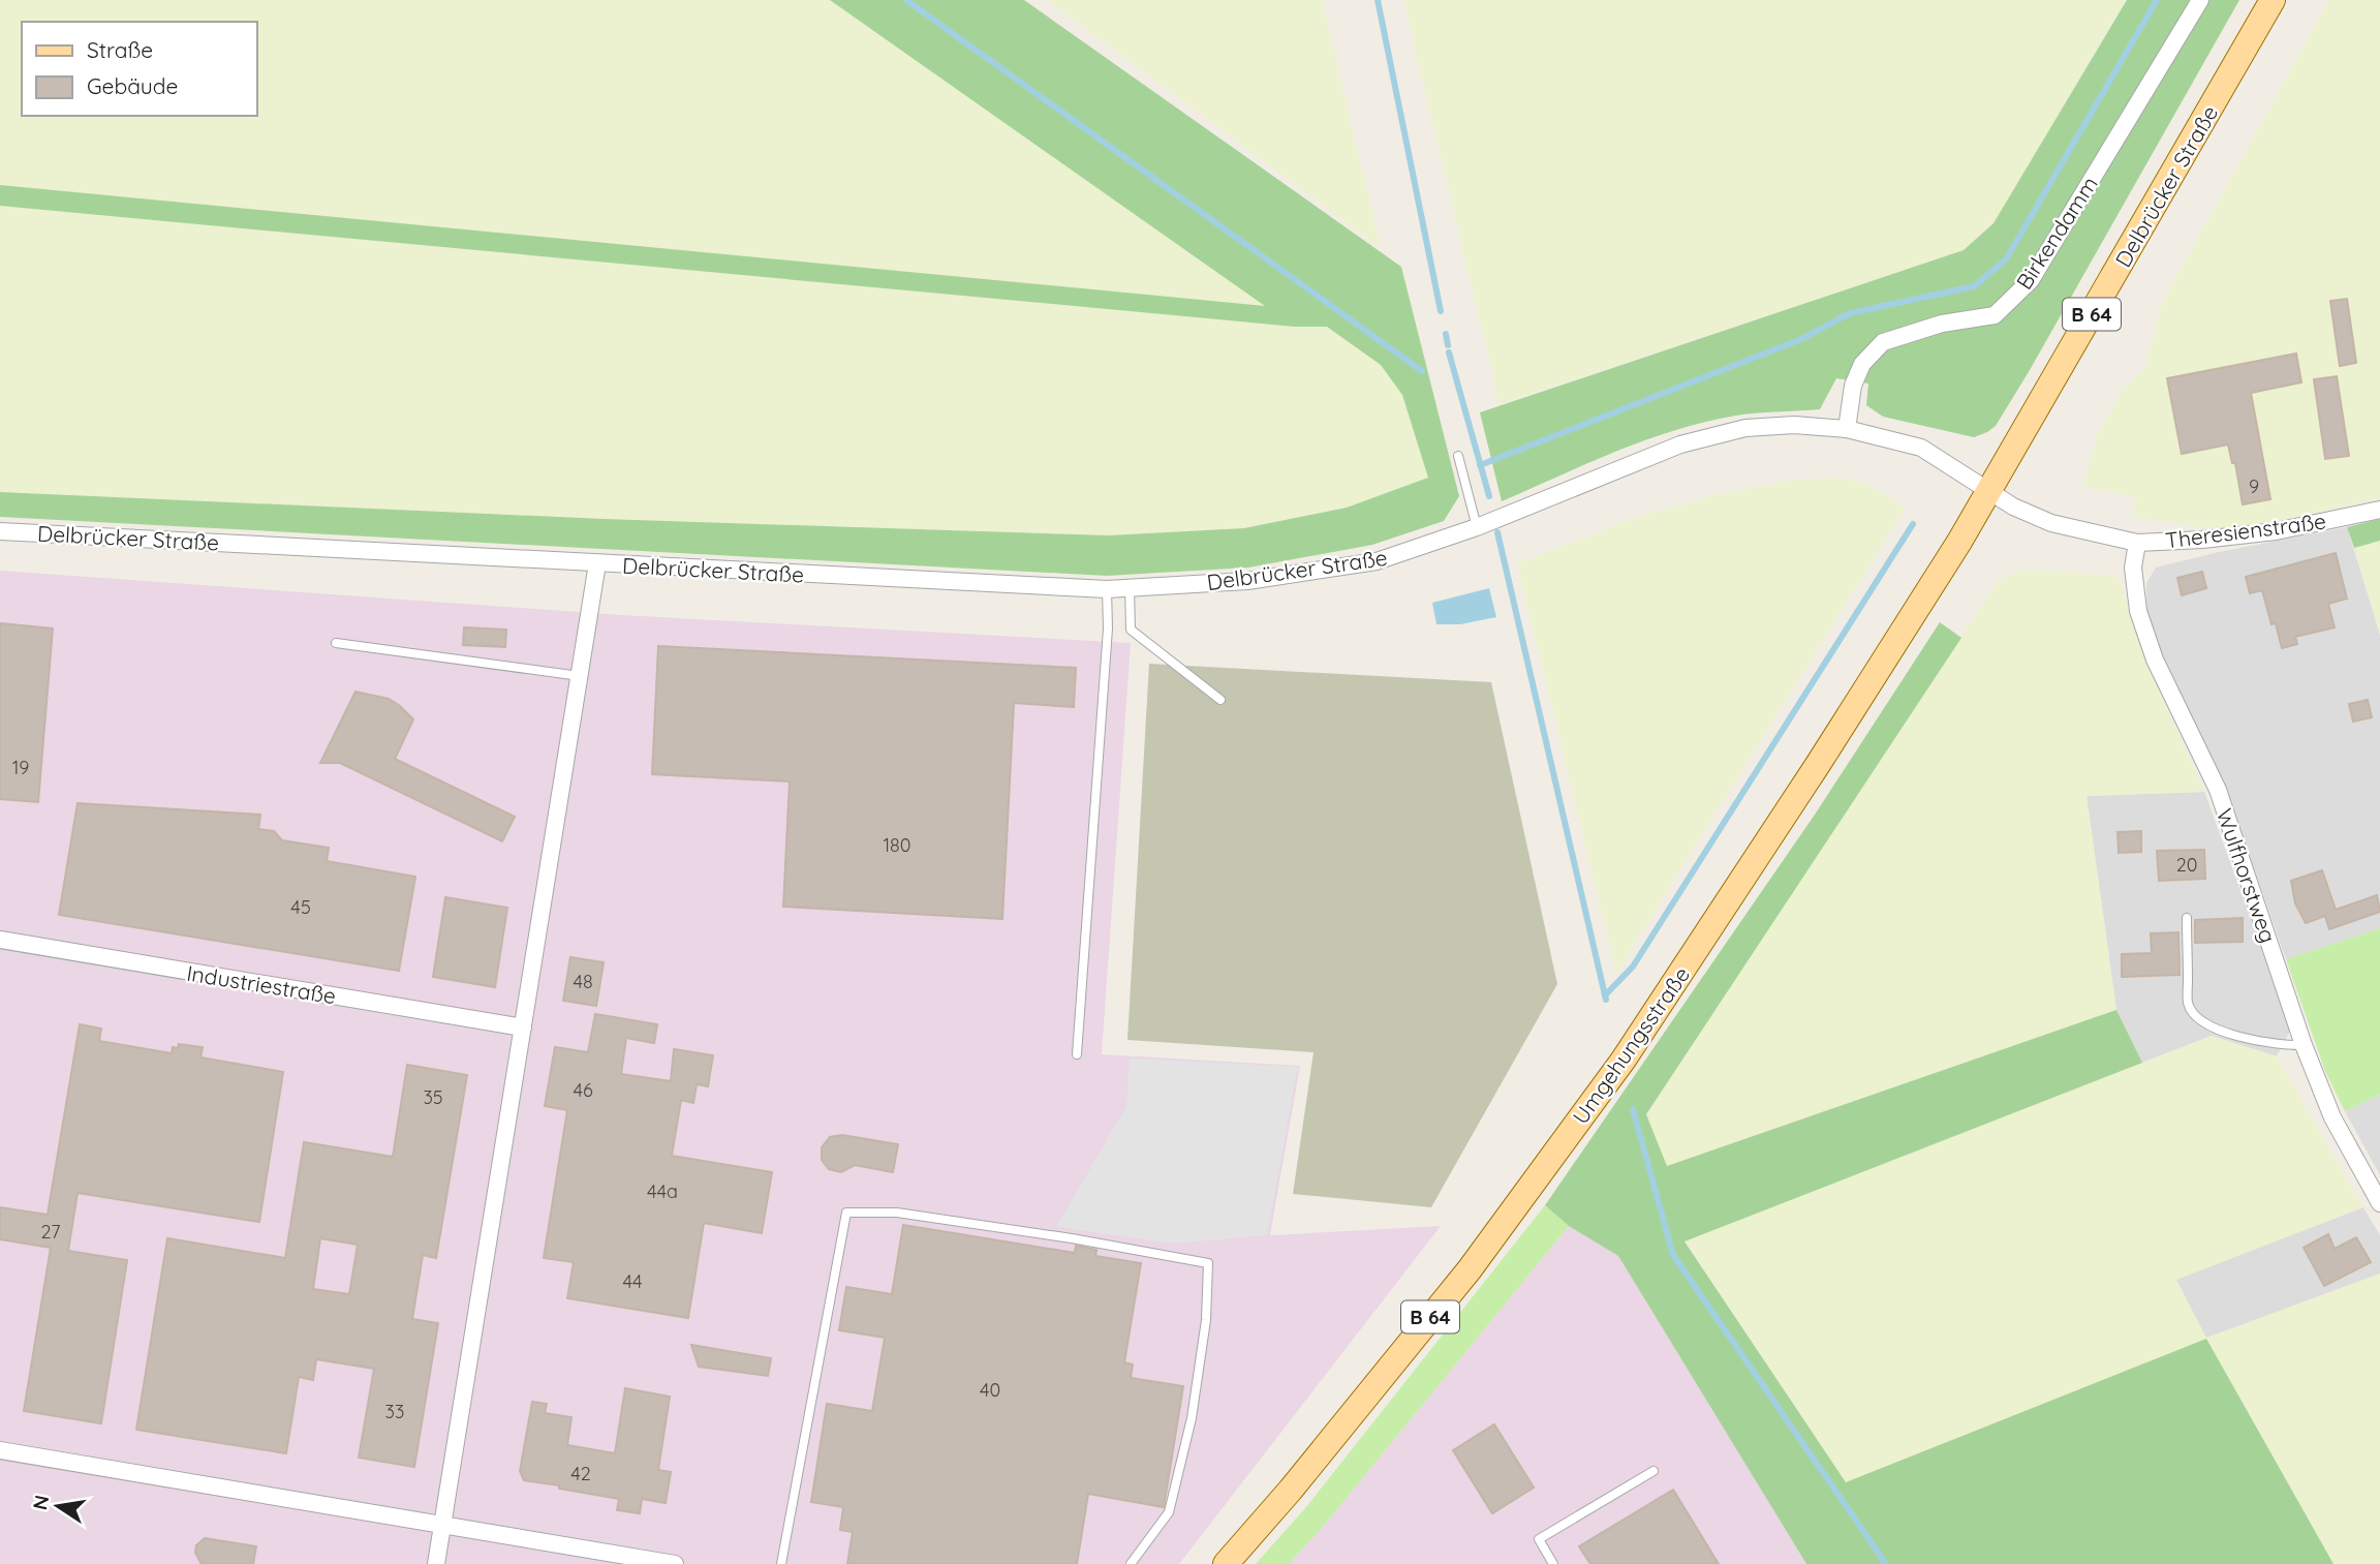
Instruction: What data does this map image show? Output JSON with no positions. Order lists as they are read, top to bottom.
{
  "streets": {
    "main road": ["Delbrücker Straße", "B 64", "Umgehungsstraße"],
    "street": [
      "Birkendamm",
      "Theresienstraße",
      "Wulfhorstweg",
      "Industriestraße"
    ]
  },
  "crossings": [
    ["Delbrücker Straße", "Birkendamm"],
    ["Delbrücker Straße", "Theresienstraße"],
    ["Delbrücker Straße", "Umgehungsstraße"],
    ["Theresienstraße", "Wulfhorstweg"],
    ["Theresienstraße", "Umgehungsstraße"]
  ],
  "house_numbers": [
    "9",
    "19",
    "180",
    "20",
    "45",
    "48",
    "46",
    "35",
    "44a",
    "27",
    "44",
    "40",
    "33",
    "42"
  ],
  "legend": ["Straße", "Gebäude"],
  "north": "left"
}
